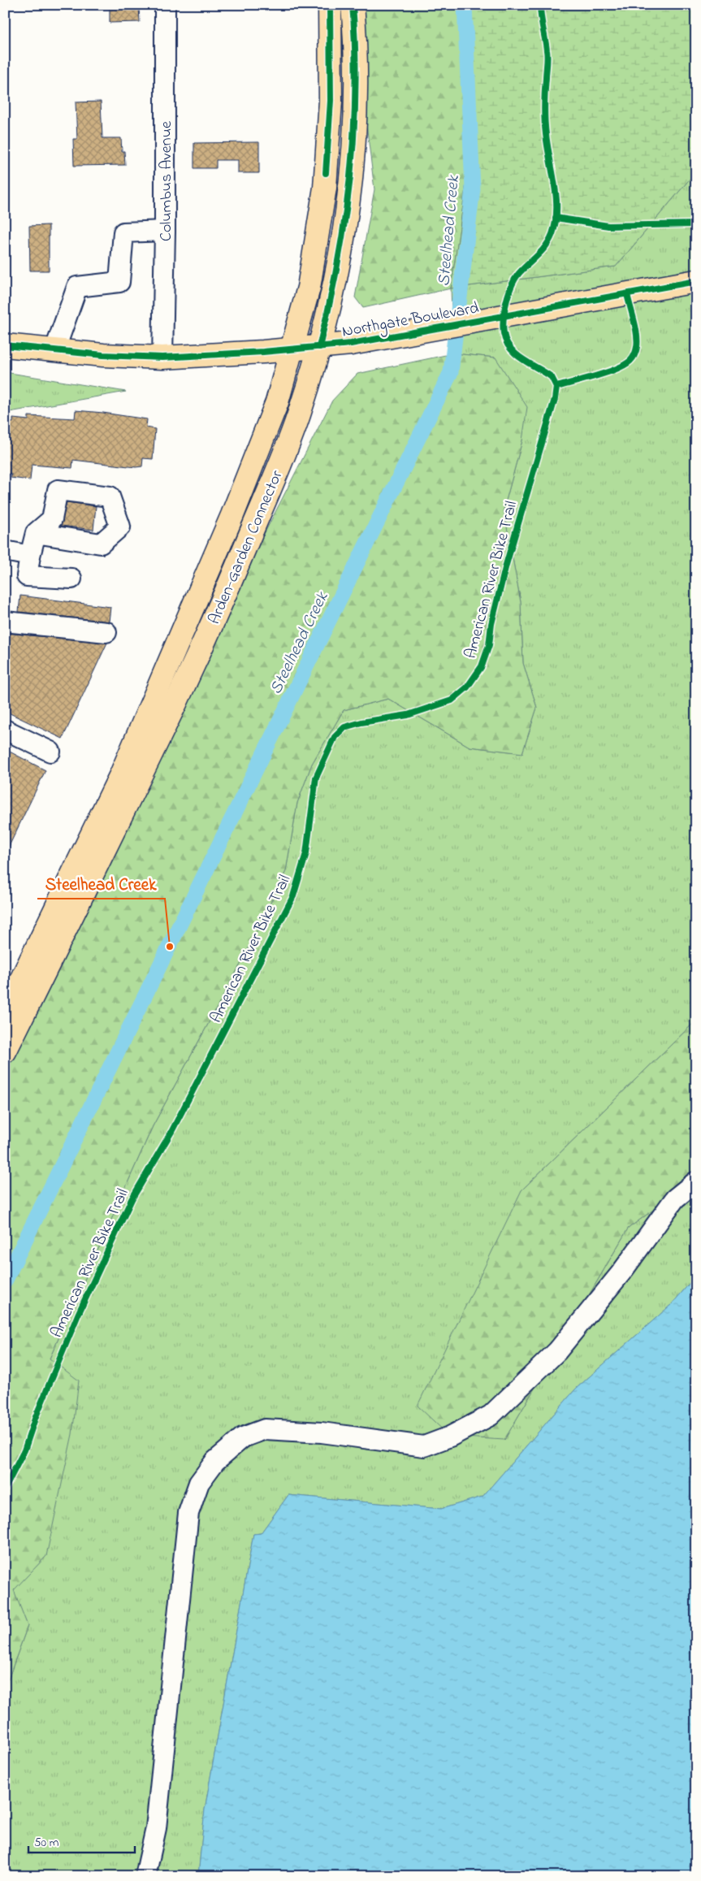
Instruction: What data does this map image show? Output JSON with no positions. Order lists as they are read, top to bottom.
{
  "streets": {
    "main road": ["Northgate Boulevard", "Arden-Garden Connector"],
    "street": ["Columbus Avenue"],
    "cycle path": ["American River Bike Trail"]
  },
  "crossings": [
    ["Columbus Avenue", "Northgate Boulevard"],
    ["Northgate Boulevard", "Arden-Garden Connector"]
  ],
  "water": ["Steelhead Creek"],
  "places": ["Steelhead Creek"],
  "scale_bar": "50 m"
}
